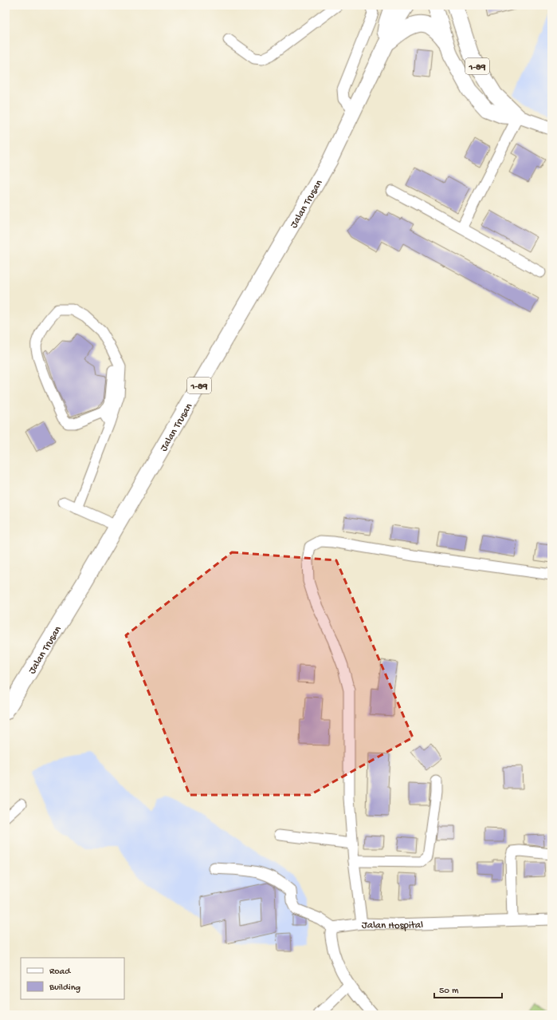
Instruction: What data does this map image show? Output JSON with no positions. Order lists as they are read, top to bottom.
{
  "streets": {
    "highway": ["1-89", "Jalan Trusan"],
    "street": ["Jalan Hospital"]
  },
  "legend": ["Road", "Building"],
  "scale_bar": "50 m"
}
